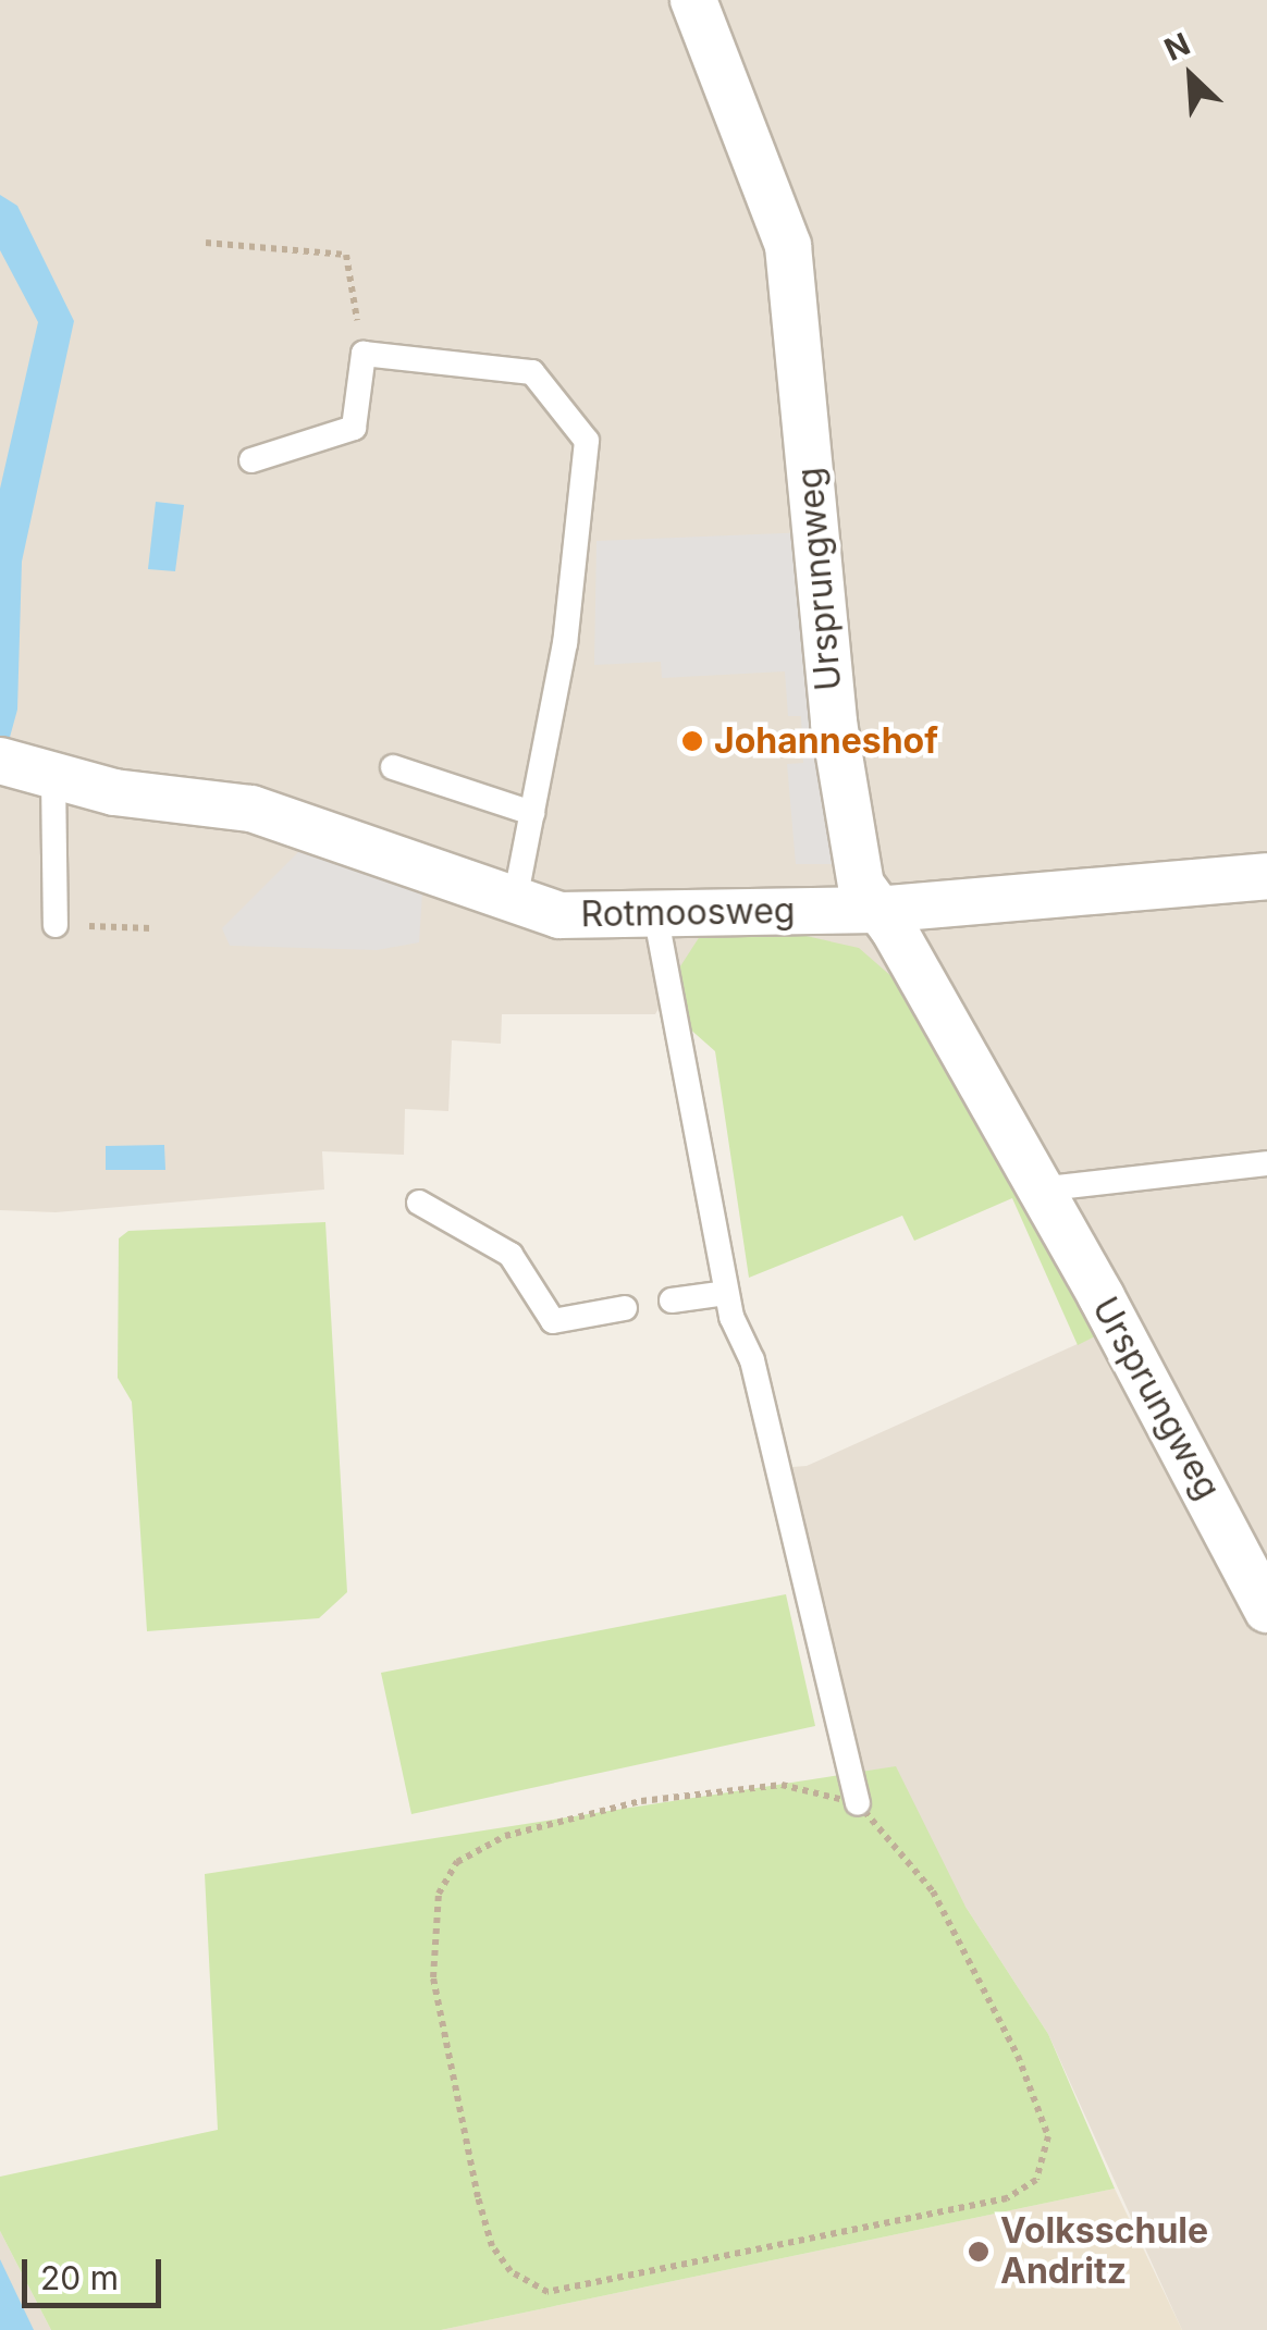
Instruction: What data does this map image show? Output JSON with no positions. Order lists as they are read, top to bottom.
{
  "streets": {
    "street": ["Ursprungweg", "Rotmoosweg"]
  },
  "crossings": [
    ["Ursprungweg", "Rotmoosweg"]
  ],
  "places": ["Johanneshof", "Volksschule Andritz"],
  "scale_bar": "20 m",
  "north": "top left"
}
